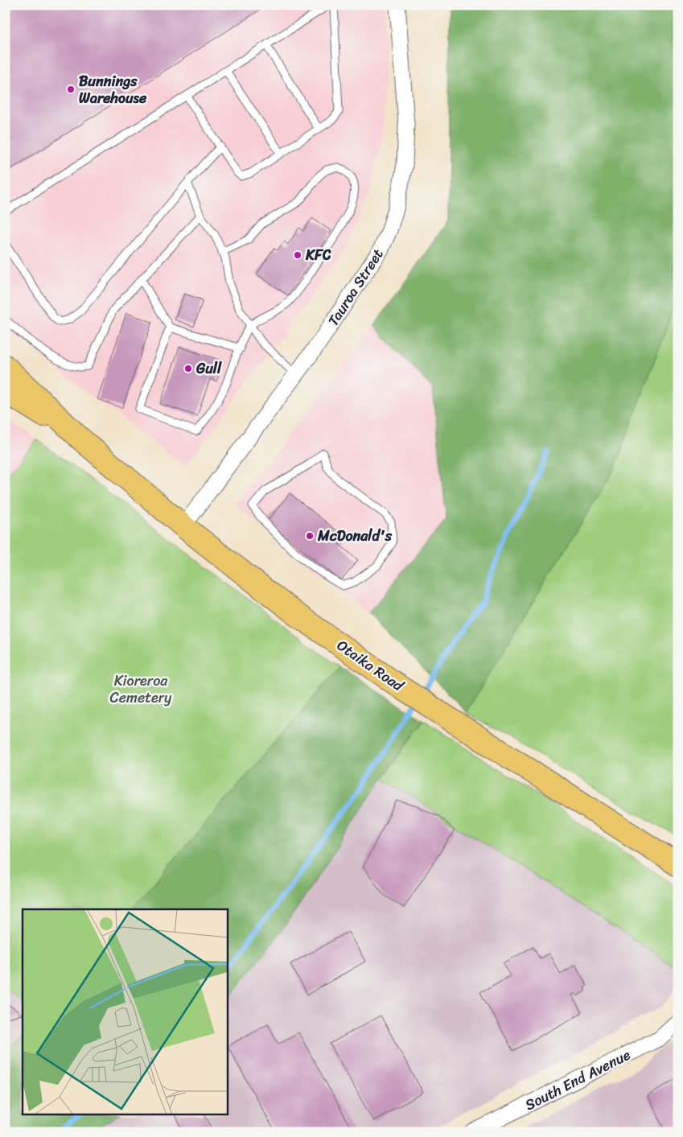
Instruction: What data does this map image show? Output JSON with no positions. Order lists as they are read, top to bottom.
{
  "streets": {
    "highway": ["Otaika Road"],
    "street": ["Tauroa Street", "South End Avenue"]
  },
  "crossings": [
    ["Tauroa Street", "Otaika Road"]
  ],
  "parks": ["Kioreroa Cemetery"],
  "places": [
    "Bunnings Warehouse",
    "KFC",
    "Gull",
    "McDonald's"
  ]
}
